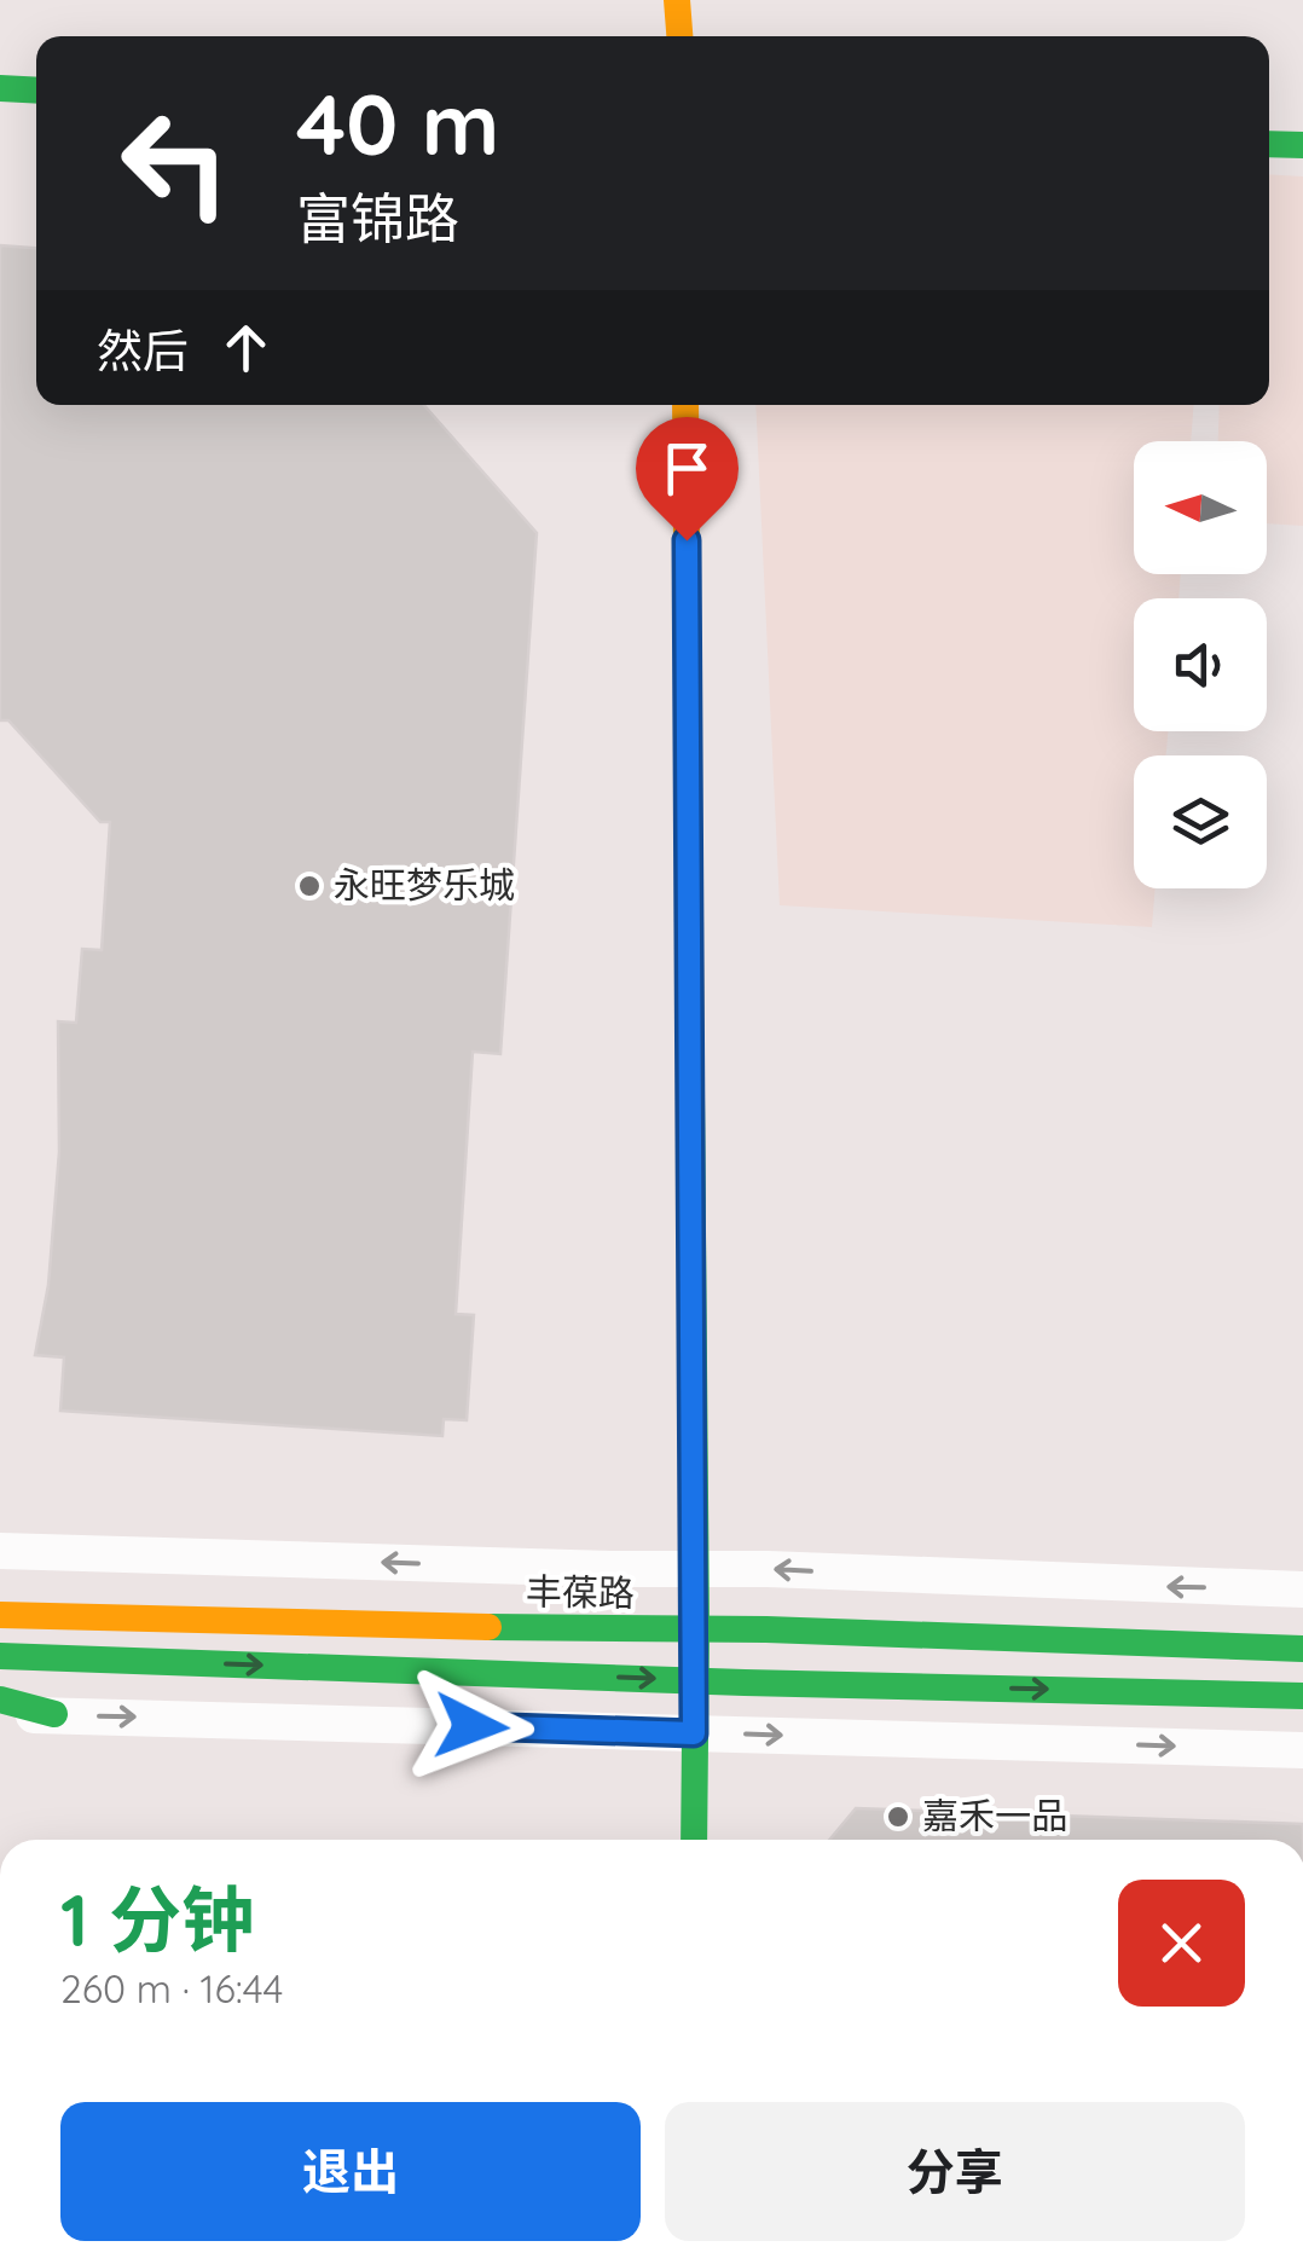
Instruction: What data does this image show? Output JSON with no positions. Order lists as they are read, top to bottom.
{
  "streets": {
    "main road": ["丰葆路"]
  },
  "places": ["永旺梦乐城", "嘉禾一品"],
  "north": "left",
  "page": {
    "turn": ["40 m", "富锦路"],
    "then": "然后",
    "heading": ["1 分钟", "260 m · 16:44"],
    "buttons": ["退出", "分享"]
  }
}
